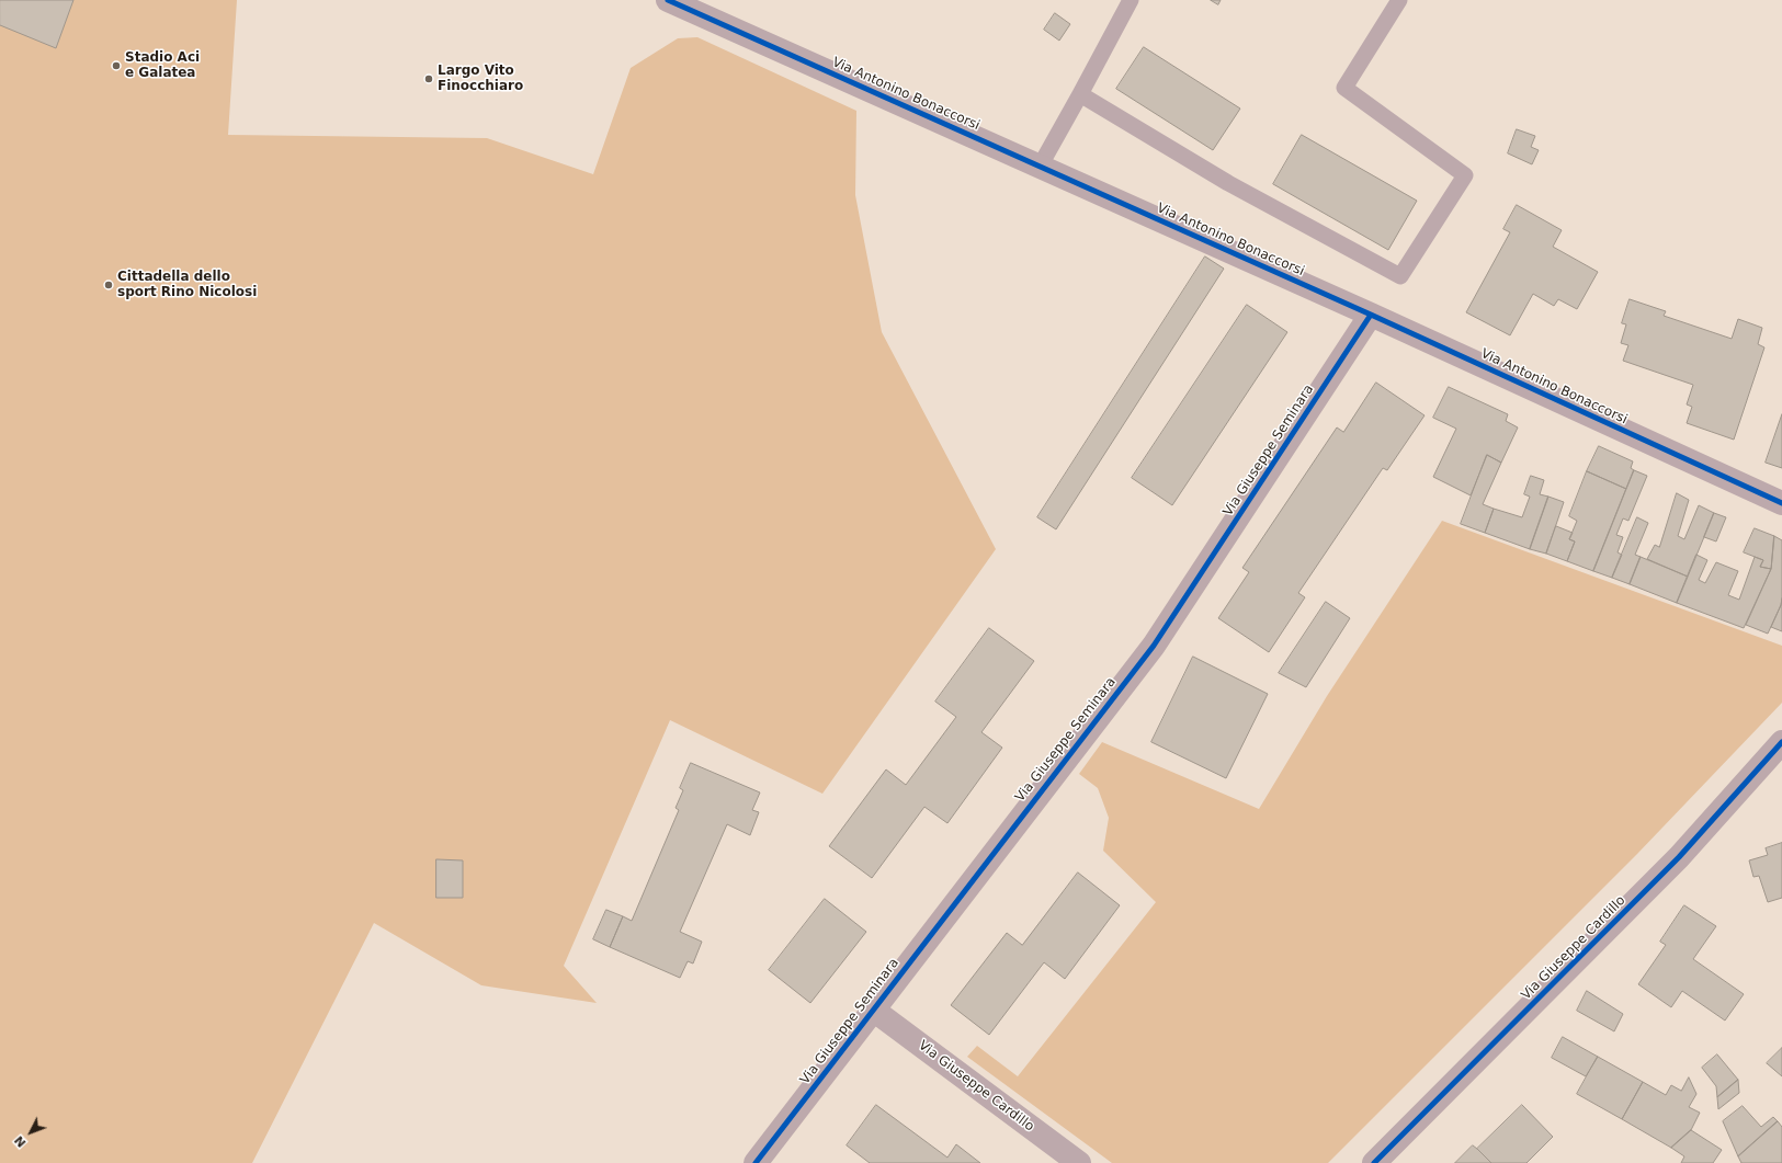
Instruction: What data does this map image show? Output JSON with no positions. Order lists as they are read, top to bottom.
{
  "streets": {
    "street": ["Via Antonino Bonaccorsi", "Via Giuseppe Seminara", "Via Giuseppe Cardillo"]
  },
  "crossings": [
    ["Via Antonino Bonaccorsi", "Via Giuseppe Seminara"],
    ["Via Giuseppe Seminara", "Via Giuseppe Cardillo"]
  ],
  "places": ["Stadio Aci e Galatea", "Largo Vito Finocchiaro", "Cittadella dello sport Rino Nicolosi"],
  "north": "bottom left"
}
